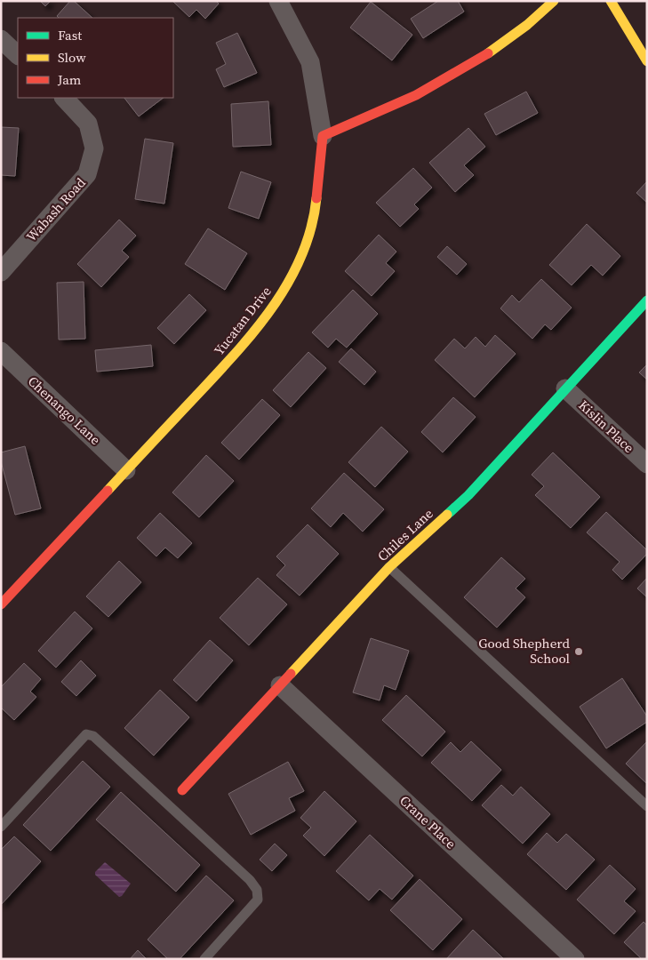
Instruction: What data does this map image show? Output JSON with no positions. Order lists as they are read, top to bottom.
{
  "streets": {
    "street": [
      "Wabash Road",
      "Yucatan Drive",
      "Chenango Lane",
      "Kislin Place",
      "Chiles Lane",
      "Crane Place"
    ]
  },
  "crossings": [
    ["Yucatan Drive", "Chenango Lane"],
    ["Kislin Place", "Chiles Lane"],
    ["Chiles Lane", "Crane Place"]
  ],
  "places": ["Good Shepherd School"],
  "legend": ["Fast", "Slow", "Jam"]
}
